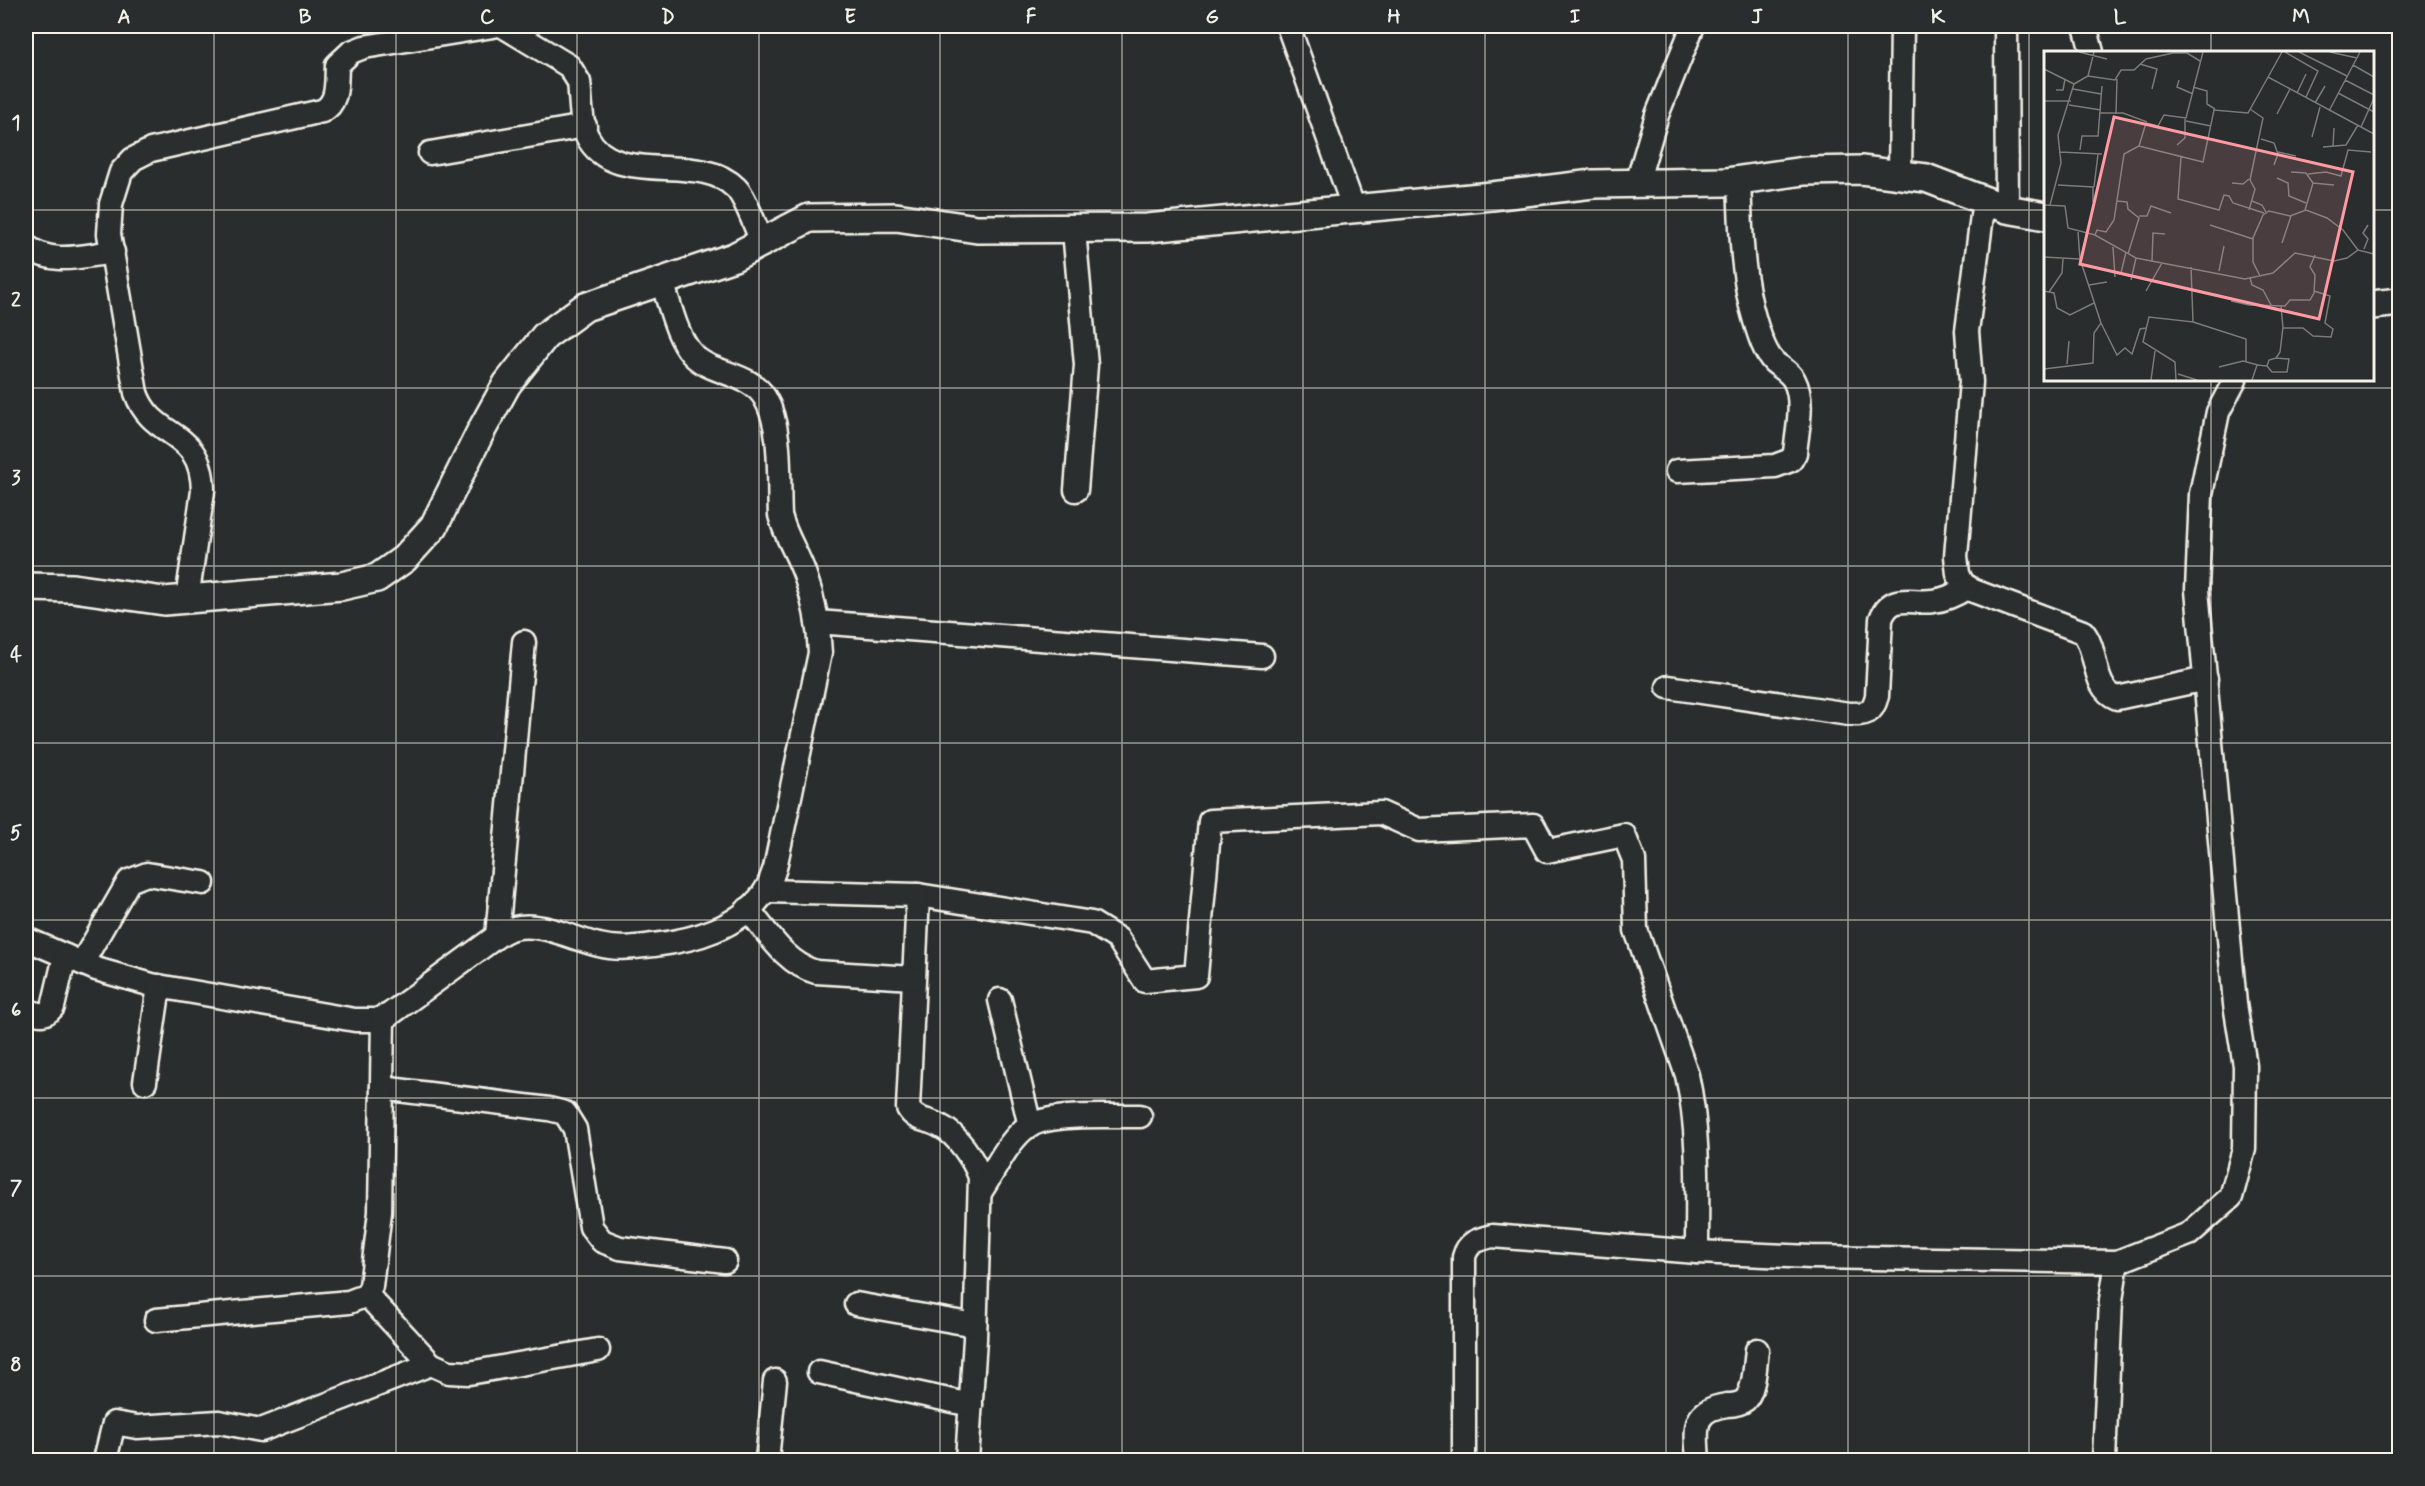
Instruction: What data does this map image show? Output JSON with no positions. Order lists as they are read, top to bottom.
{
  "grid": {
    "columns": [
      "A",
      "B",
      "C",
      "D",
      "E",
      "F",
      "G",
      "H",
      "I",
      "J",
      "K",
      "L",
      "M"
    ],
    "rows": [
      "1",
      "2",
      "3",
      "4",
      "5",
      "6",
      "7",
      "8"
    ]
  }
}
